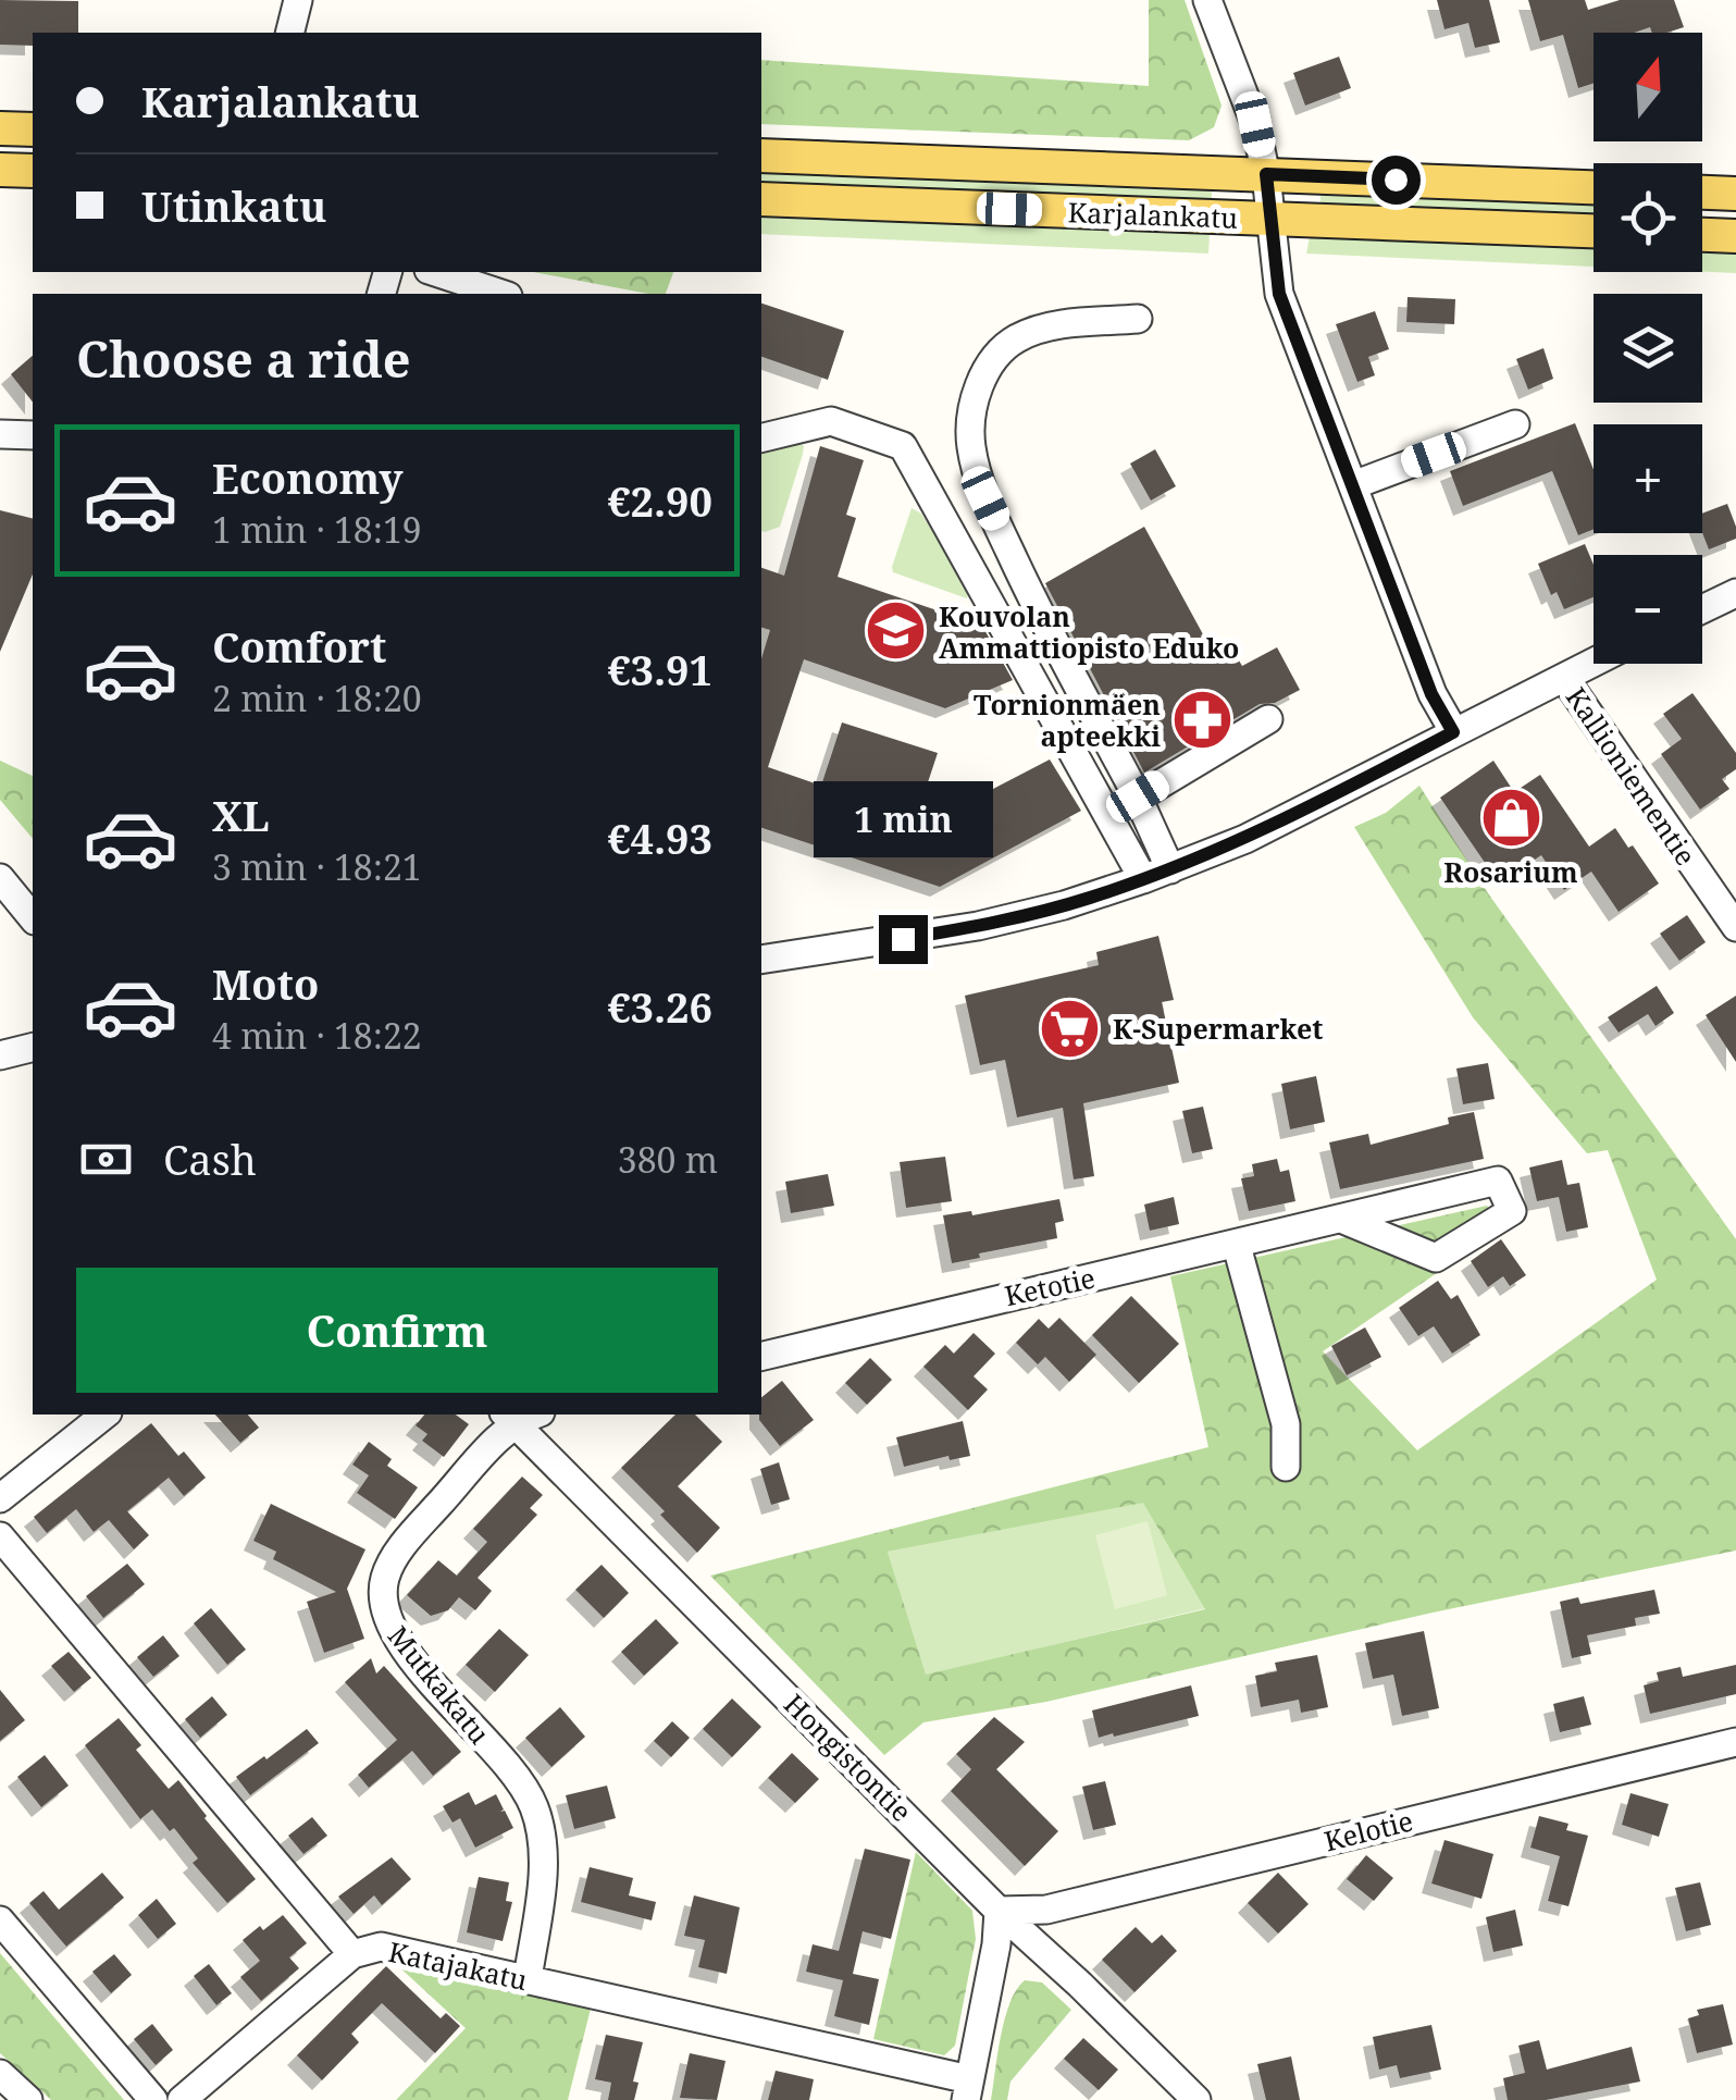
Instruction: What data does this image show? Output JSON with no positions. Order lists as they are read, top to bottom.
{
  "streets": {
    "main road": ["Karjalankatu"],
    "street": [
      "Kallioniementie",
      "Ketotie",
      "Mutkakatu",
      "Hongistontie",
      "Kelotie",
      "Katajakatu"
    ]
  },
  "crossings": [
    ["Mutkakatu", "Hongistontie"],
    ["Mutkakatu", "Katajakatu"],
    ["Hongistontie", "Kelotie"]
  ],
  "places": {
    "school or university": ["Kouvolan Ammattiopisto Eduko"],
    "pharmacy": ["Tornionmäen apteekki"],
    "shop": ["Rosarium"],
    "supermarket": ["K-Supermarket"]
  },
  "north": "top",
  "page": {
    "map_buttons": ["+", "−"],
    "banner": ["Karjalankatu", "Utinkatu"],
    "heading": "Choose a ride",
    "list": [
      {
        "name": "Economy",
        "note": "1 min · 18:19",
        "value": "€2.90"
      },
      {
        "name": "Comfort",
        "note": "2 min · 18:20",
        "value": "€3.91"
      },
      {
        "name": "XL",
        "note": "3 min · 18:21",
        "value": "€4.93"
      },
      {
        "name": "Moto",
        "note": "4 min · 18:22",
        "value": "€3.26"
      }
    ],
    "bubble": "1 min",
    "pay": ["Cash", "380 m"],
    "buttons": "Confirm"
  }
}
